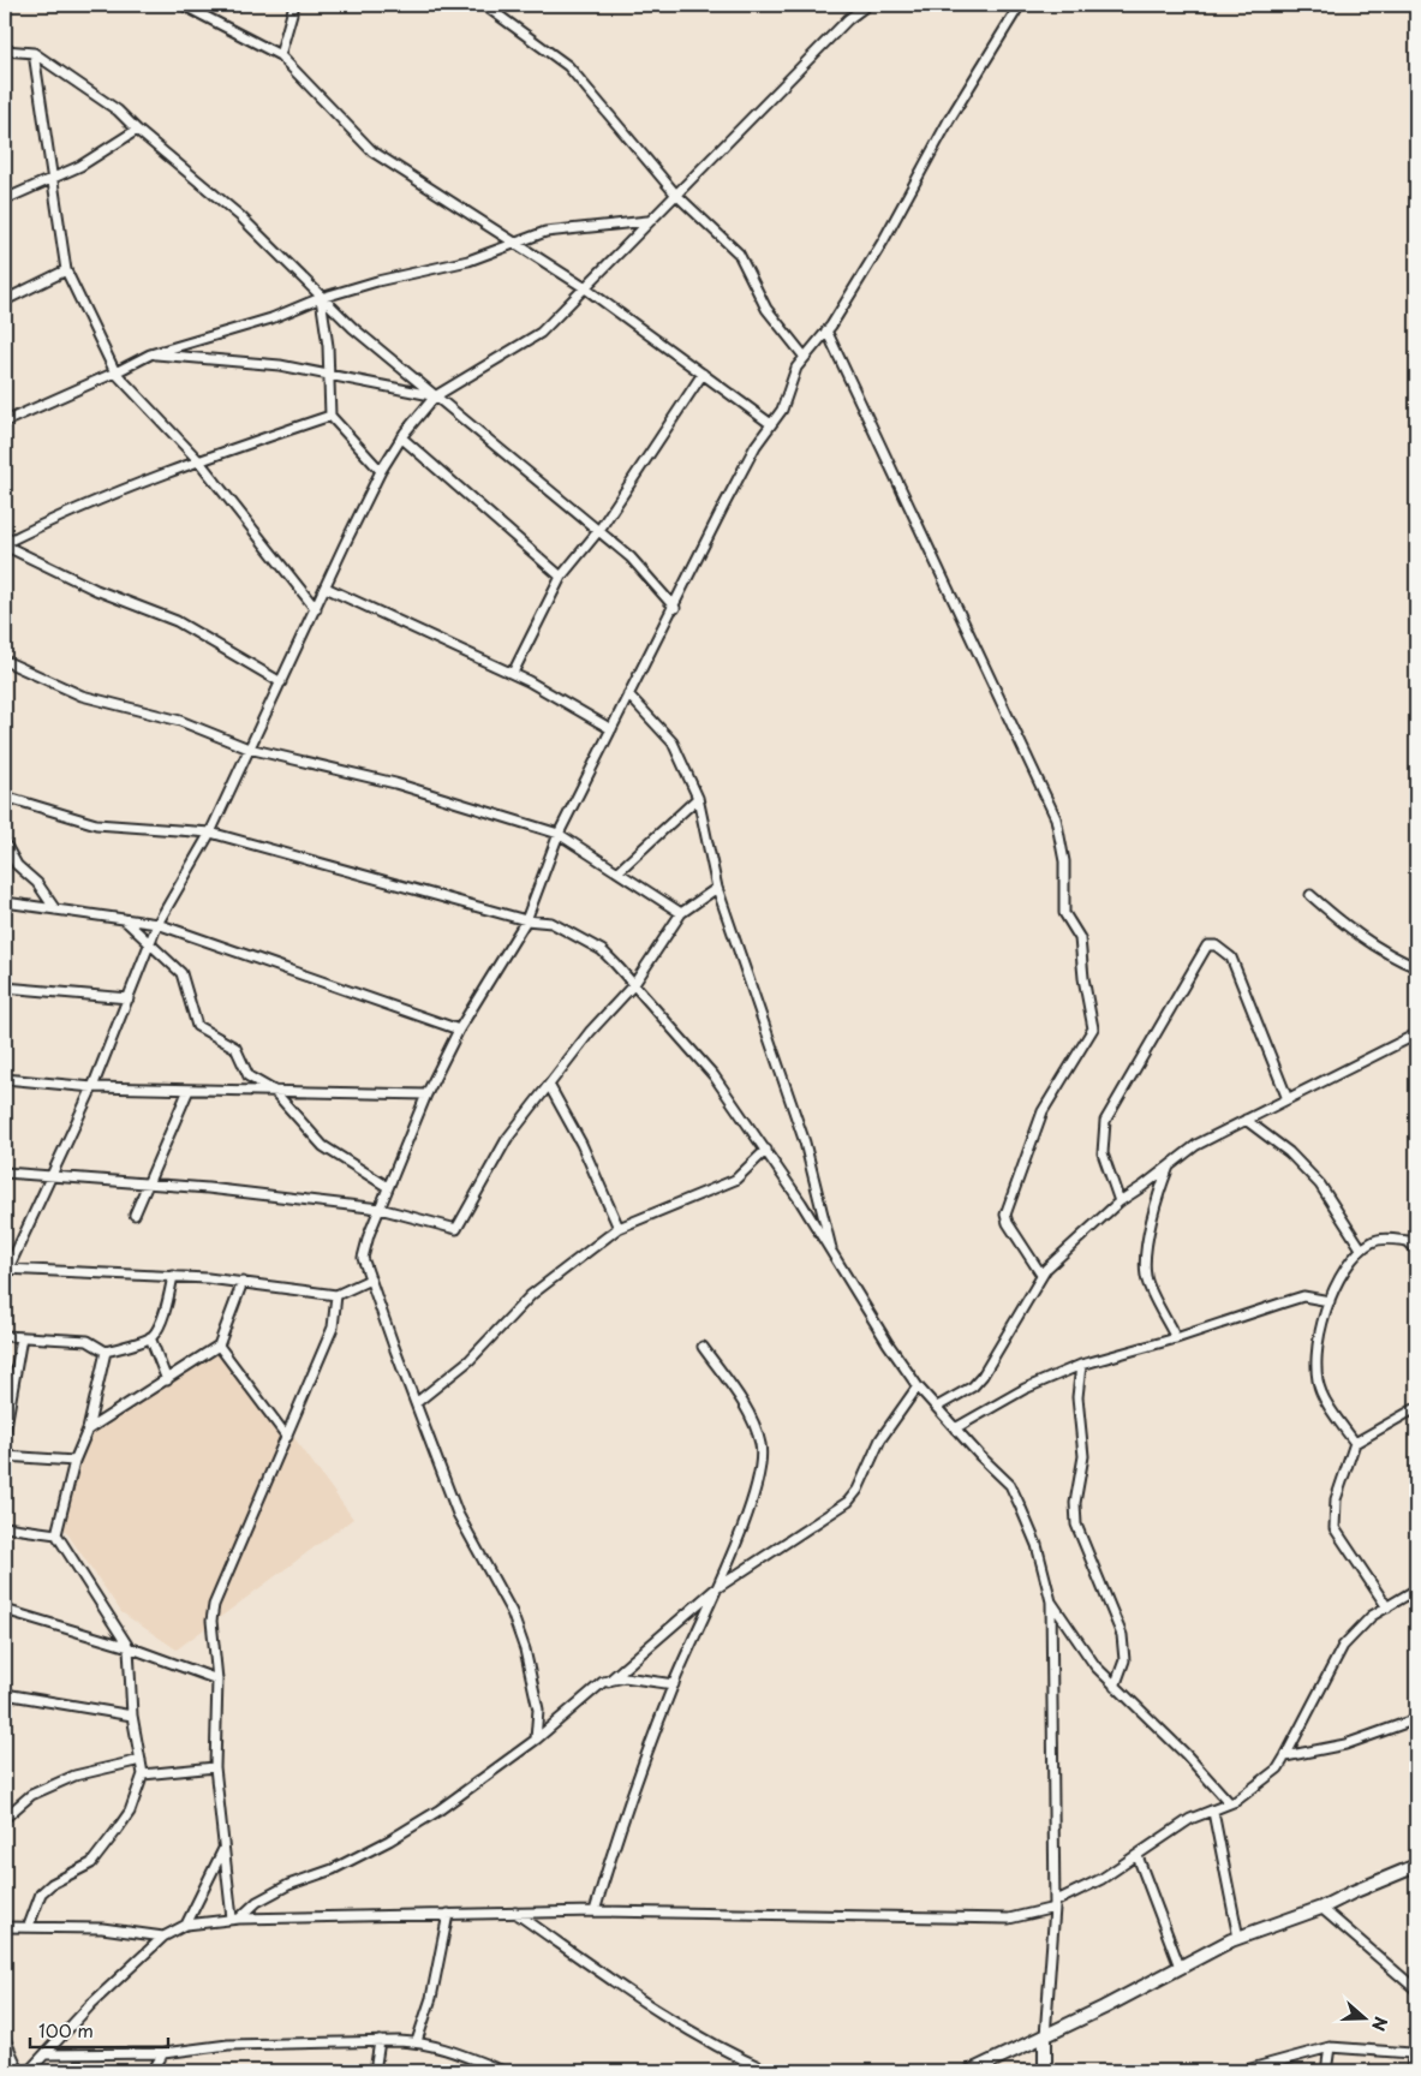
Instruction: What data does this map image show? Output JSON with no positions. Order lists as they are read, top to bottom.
{
  "scale_bar": "100 m",
  "north": "right"
}
